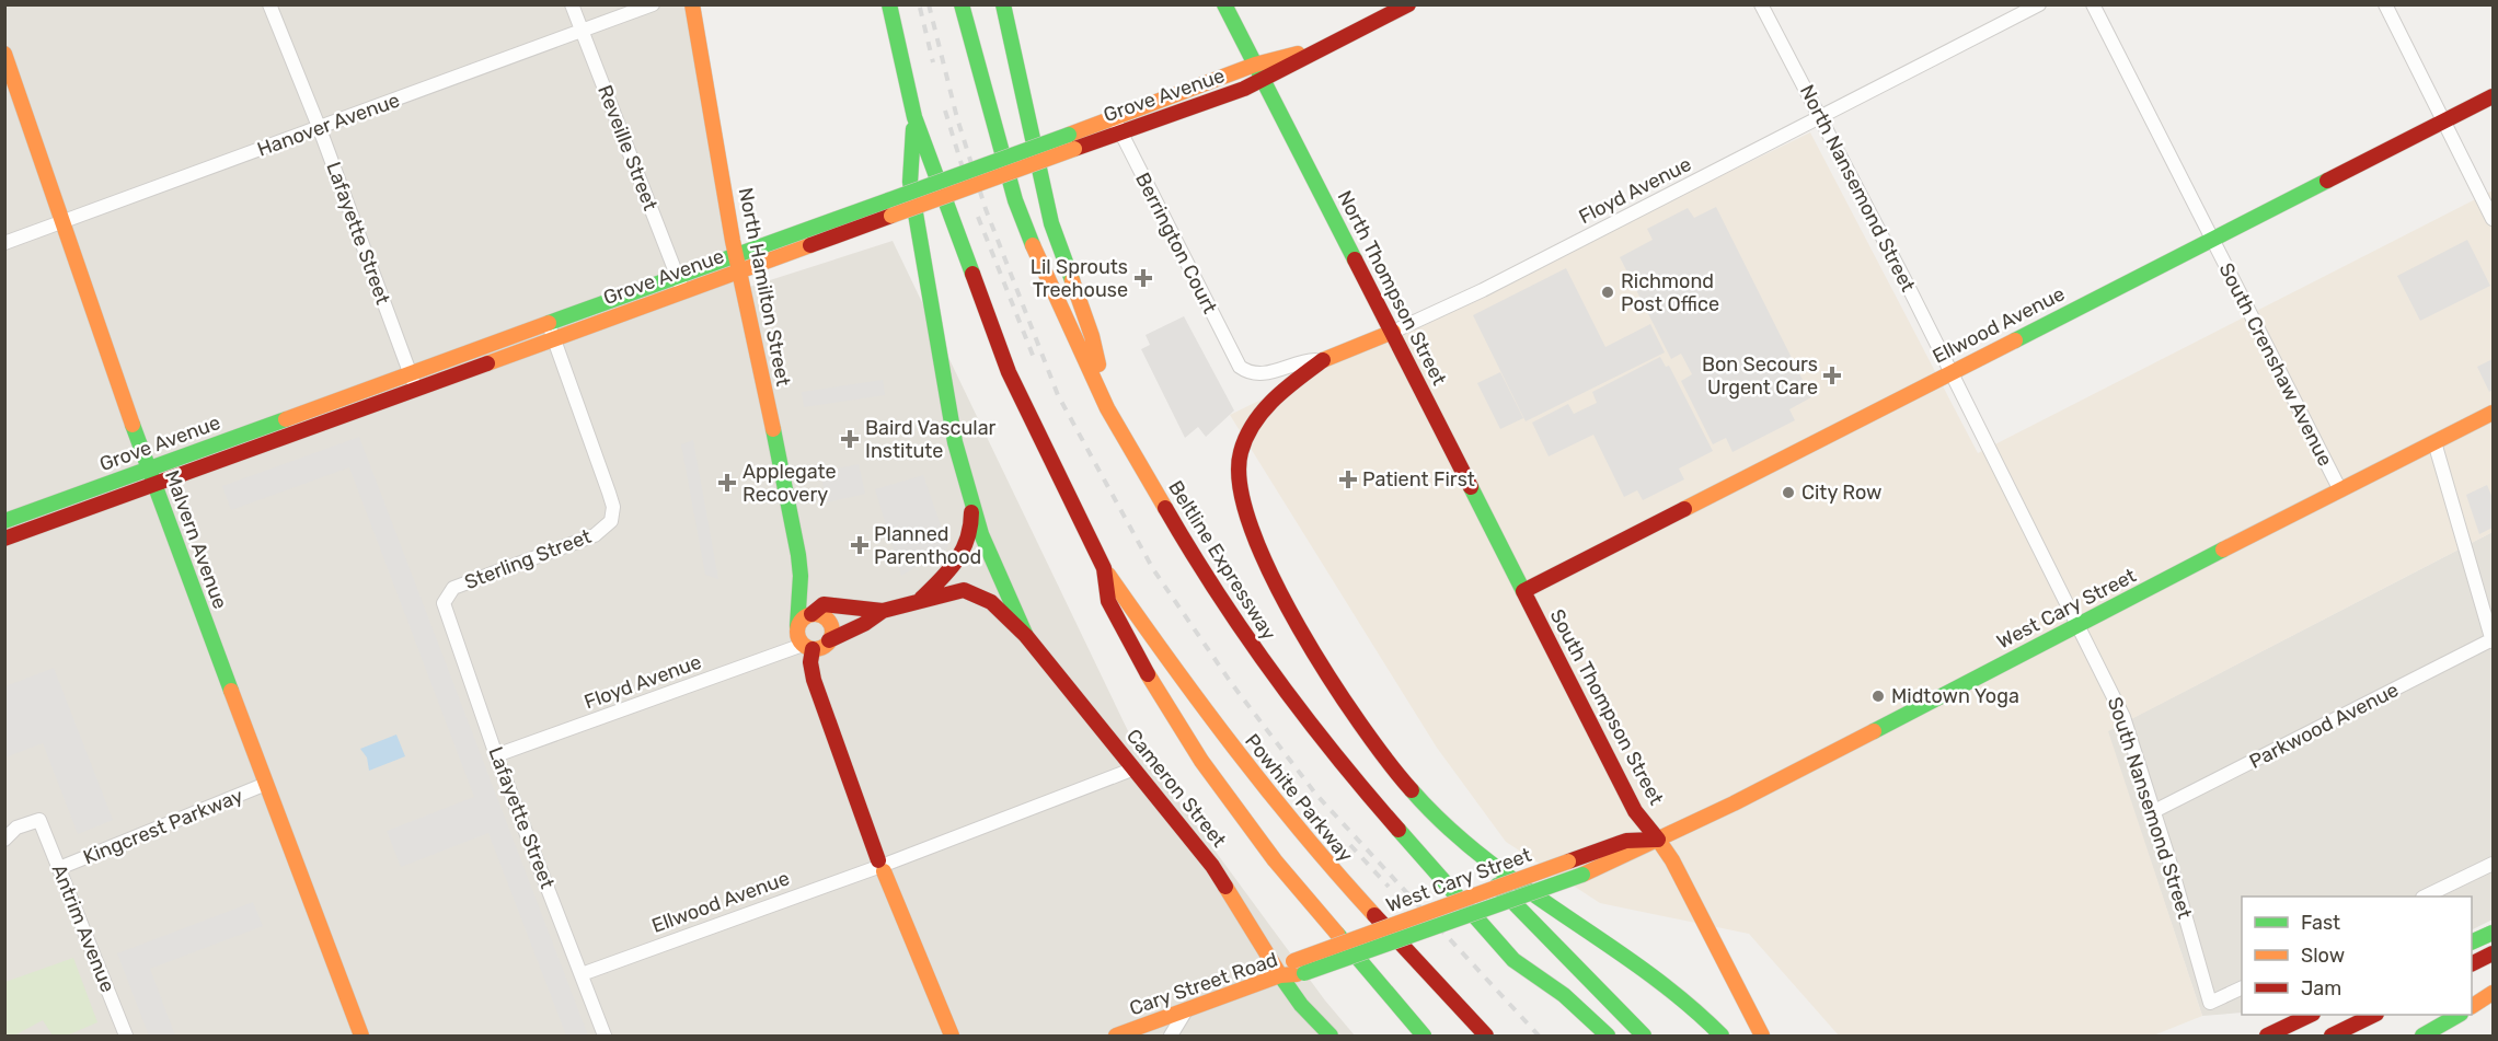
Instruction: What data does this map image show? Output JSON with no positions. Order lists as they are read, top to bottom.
{
  "streets": {
    "main road": [
      "Grove Avenue",
      "Floyd Avenue",
      "North Hamilton Street",
      "North Thompson Street",
      "Ellwood Avenue",
      "Malvern Avenue",
      "Beltline Expressway",
      "West Cary Street",
      "South Thompson Street",
      "Cameron Street",
      "Powhite Parkway",
      "Cary Street Road"
    ],
    "street": [
      "Hanover Avenue",
      "Reveille Street",
      "North Nansemond Street",
      "Lafayette Street",
      "Berrington Court",
      "South Crenshaw Avenue",
      "Sterling Street",
      "Parkwood Avenue",
      "South Nansemond Street",
      "Kingcrest Parkway",
      "Antrim Avenue"
    ]
  },
  "crossings": [
    ["Grove Avenue", "Reveille Street"],
    ["Grove Avenue", "Lafayette Street"],
    ["Grove Avenue", "Berrington Court"],
    ["Grove Avenue", "North Hamilton Street"],
    ["Grove Avenue", "North Thompson Street"],
    ["Grove Avenue", "Malvern Avenue"],
    ["Grove Avenue", "Sterling Street"],
    ["Hanover Avenue", "Reveille Street"],
    ["Hanover Avenue", "Lafayette Street"],
    ["Hanover Avenue", "Malvern Avenue"],
    ["North Nansemond Street", "Floyd Avenue"],
    ["North Nansemond Street", "Ellwood Avenue"],
    ["North Nansemond Street", "South Nansemond Street"],
    ["Floyd Avenue", "Lafayette Street"],
    ["Floyd Avenue", "Berrington Court"],
    ["Floyd Avenue", "North Hamilton Street"],
    ["Floyd Avenue", "North Thompson Street"],
    ["Lafayette Street", "Ellwood Avenue"],
    ["Lafayette Street", "Sterling Street"],
    ["North Thompson Street", "Ellwood Avenue"],
    ["North Thompson Street", "South Thompson Street"],
    ["Ellwood Avenue", "South Crenshaw Avenue"],
    ["Ellwood Avenue", "South Thompson Street"],
    ["Ellwood Avenue", "Cameron Street"],
    ["Ellwood Avenue", "South Nansemond Street"],
    ["South Crenshaw Avenue", "West Cary Street"],
    ["Malvern Avenue", "Kingcrest Parkway"],
    ["West Cary Street", "South Thompson Street"],
    ["West Cary Street", "Cameron Street"],
    ["West Cary Street", "South Nansemond Street"],
    ["West Cary Street", "Cary Street Road"],
    ["Parkwood Avenue", "South Nansemond Street"],
    ["Cameron Street", "Cary Street Road"],
    ["Kingcrest Parkway", "Antrim Avenue"]
  ],
  "places": {
    "health": [
      "Lil Sprouts Treehouse",
      "Bon Secours Urgent Care",
      "Baird Vascular Institute",
      "Patient First",
      "Applegate Recovery",
      "Planned Parenthood"
    ],
    "other": ["Richmond Post Office", "City Row", "Midtown Yoga"]
  },
  "legend": ["Fast", "Slow", "Jam"]
}
